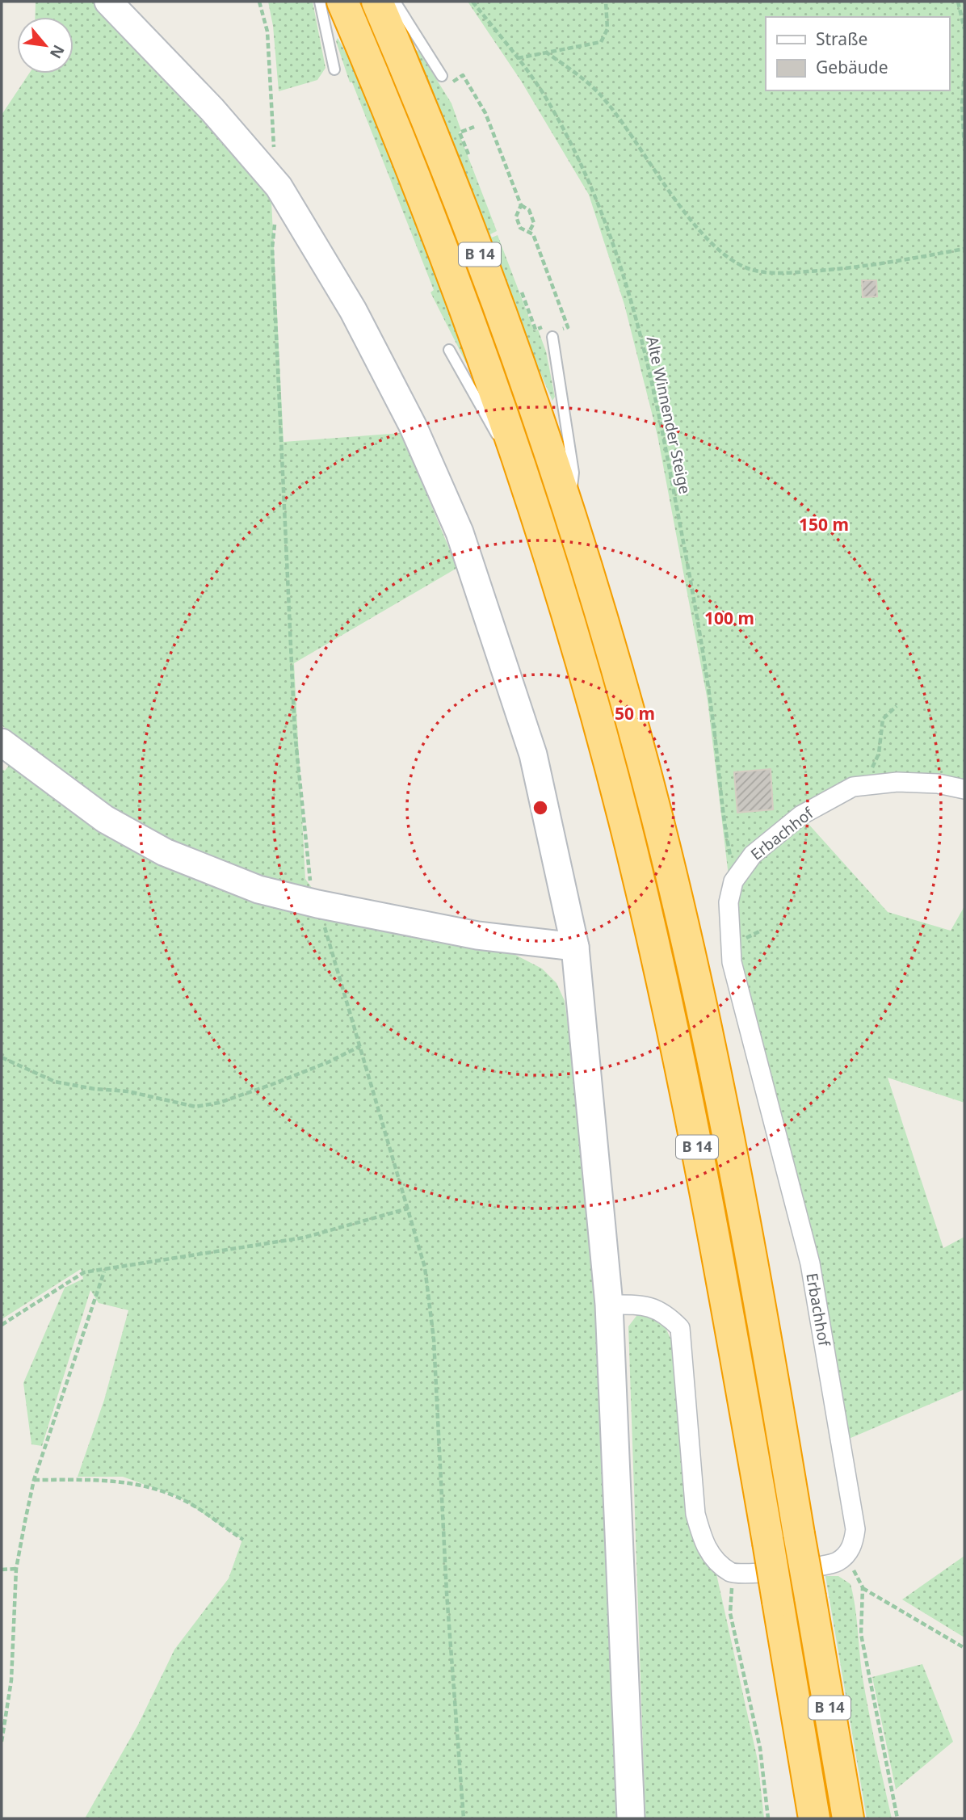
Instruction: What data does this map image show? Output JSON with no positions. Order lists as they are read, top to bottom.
{
  "streets": {
    "highway": ["B 14"],
    "street": ["Erbachhof"],
    "path": ["Alte Winnender Steige"]
  },
  "crossings": [
    ["Alte Winnender Steige", "Erbachhof"]
  ],
  "legend": ["Straße", "Gebäude"],
  "north": "bottom right",
  "rings": ["150 m", "100 m", "50 m"]
}
